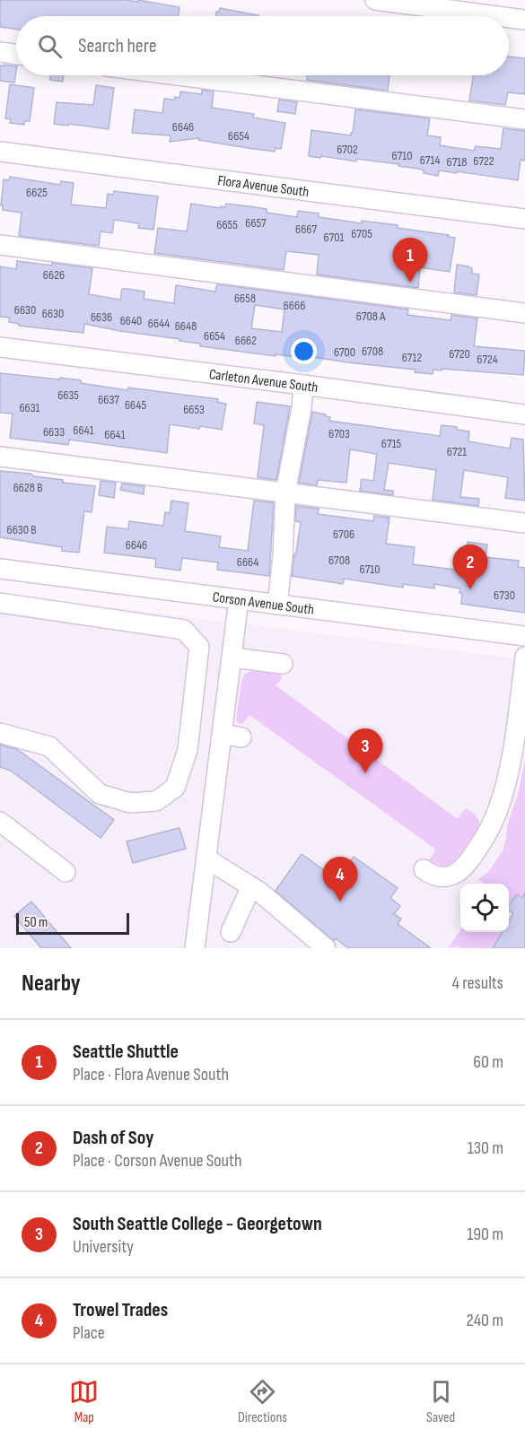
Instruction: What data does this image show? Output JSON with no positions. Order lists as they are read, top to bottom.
{
  "streets": {
    "street": ["Flora Avenue South", "Carleton Avenue South", "Corson Avenue South"]
  },
  "house_numbers": [
    "6646",
    "6654",
    "6702",
    "6710",
    "6714",
    "6722",
    "6718",
    "6625",
    "6657",
    "6655",
    "6667",
    "6705",
    "6701",
    "6626",
    "6658",
    "6666",
    "6630",
    "6630",
    "6708 A",
    "6636",
    "6640",
    "6644",
    "6648",
    "6654",
    "6662",
    "6708",
    "6700",
    "6720",
    "6712",
    "6724",
    "6635",
    "6637",
    "6645",
    "6631",
    "6653",
    "6641",
    "6633",
    "6703",
    "6641",
    "6715",
    "6721",
    "6628 B",
    "6630 B",
    "6706",
    "6646",
    "6708",
    "6664",
    "6710",
    "6730"
  ],
  "scale_bar": "50 m",
  "page": {
    "search": "Search here",
    "pins": [
      "1",
      "2",
      "3",
      "4"
    ],
    "scale": "50 m",
    "heading": ["Nearby", "4 results"],
    "list": [
      {
        "mark": "1",
        "name": "Seattle Shuttle",
        "note": "Place · Flora Avenue South",
        "value": "60 m"
      },
      {
        "mark": "2",
        "name": "Dash of Soy",
        "note": "Place · Corson Avenue South",
        "value": "130 m"
      },
      {
        "mark": "3",
        "name": "South Seattle College - Georgetown",
        "note": "University",
        "value": "190 m"
      },
      {
        "mark": "4",
        "name": "Trowel Trades",
        "note": "Place",
        "value": "240 m"
      }
    ],
    "nav": ["Map", "Directions", "Saved"]
  }
}
